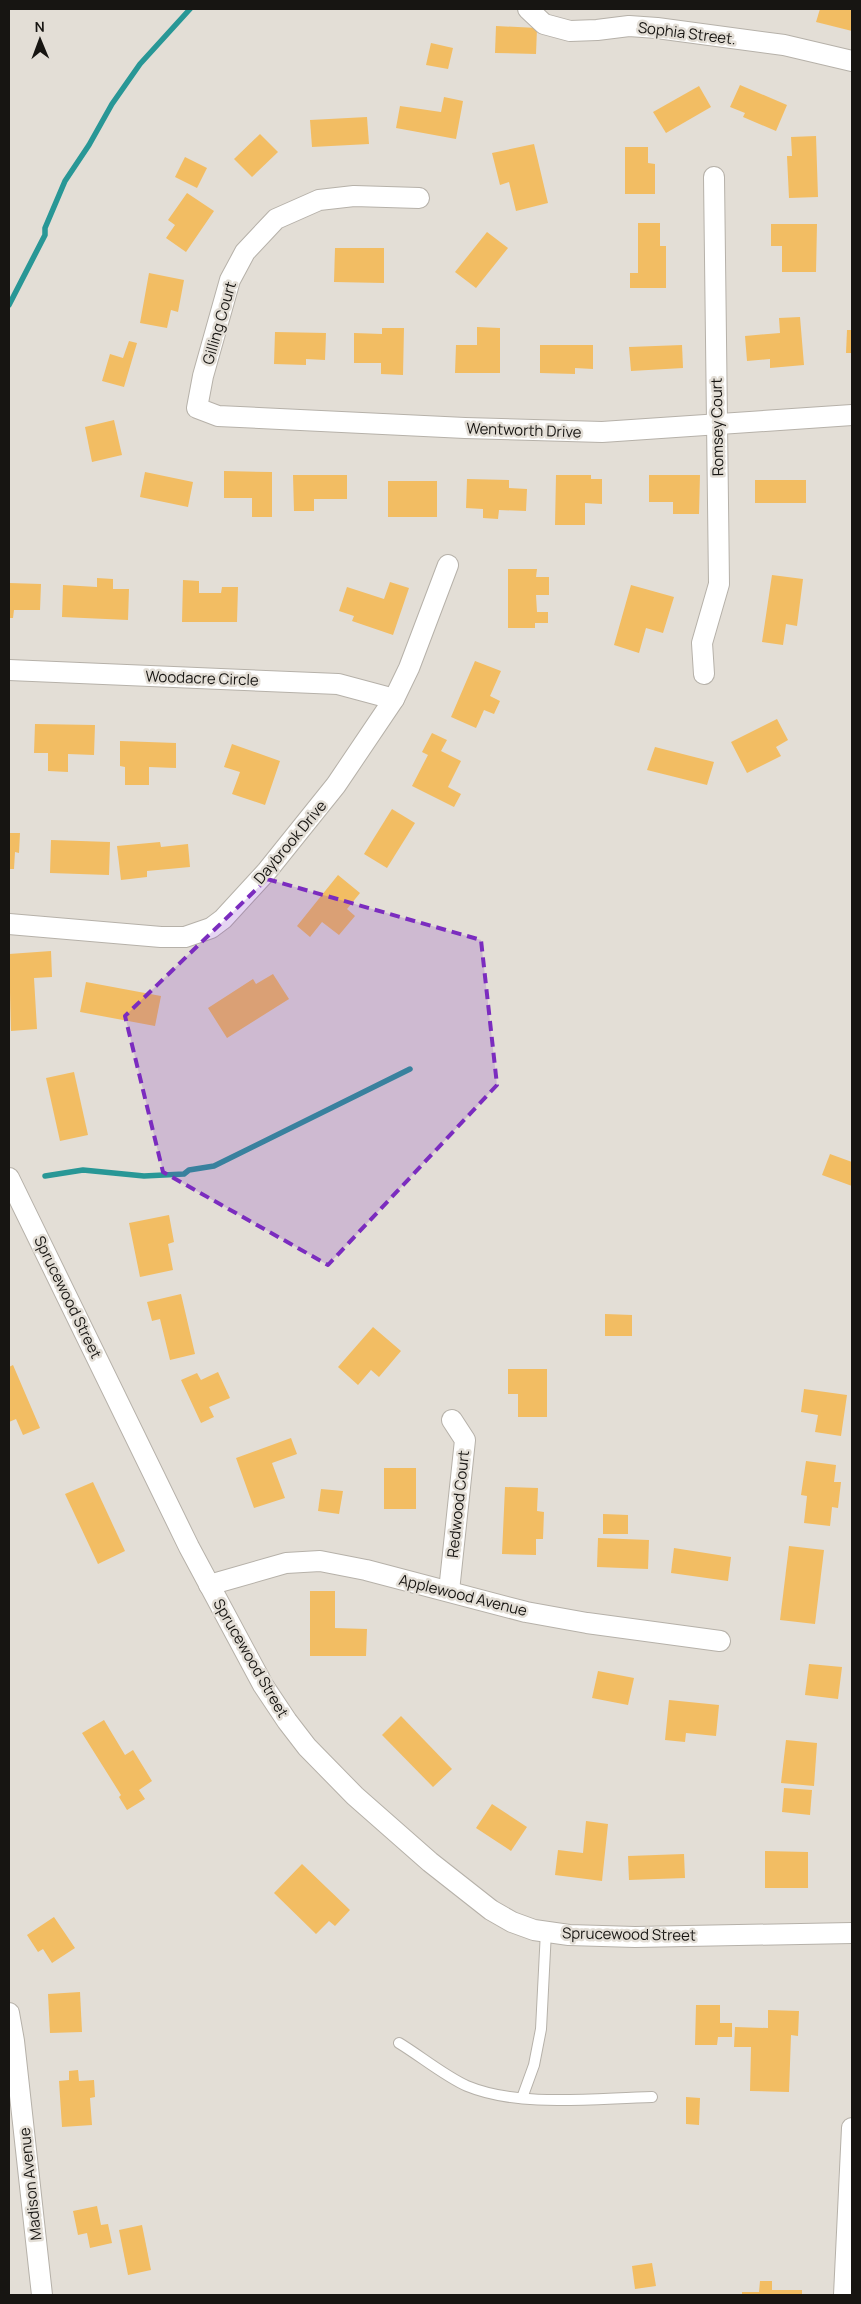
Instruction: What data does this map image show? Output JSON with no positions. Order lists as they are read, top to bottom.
{
  "streets": {
    "street": [
      "Sophia Street.",
      "Gilling Court",
      "Romsey Court",
      "Wentworth Drive",
      "Woodacre Circle",
      "Daybrook Drive",
      "Sprucewood Street",
      "Redwood Court",
      "Applewood Avenue",
      "Madison Avenue"
    ]
  },
  "crossings": [
    ["Gilling Court", "Wentworth Drive"],
    ["Romsey Court", "Wentworth Drive"],
    ["Woodacre Circle", "Daybrook Drive"],
    ["Sprucewood Street", "Applewood Avenue"],
    ["Redwood Court", "Applewood Avenue"]
  ],
  "north": "top"
}
